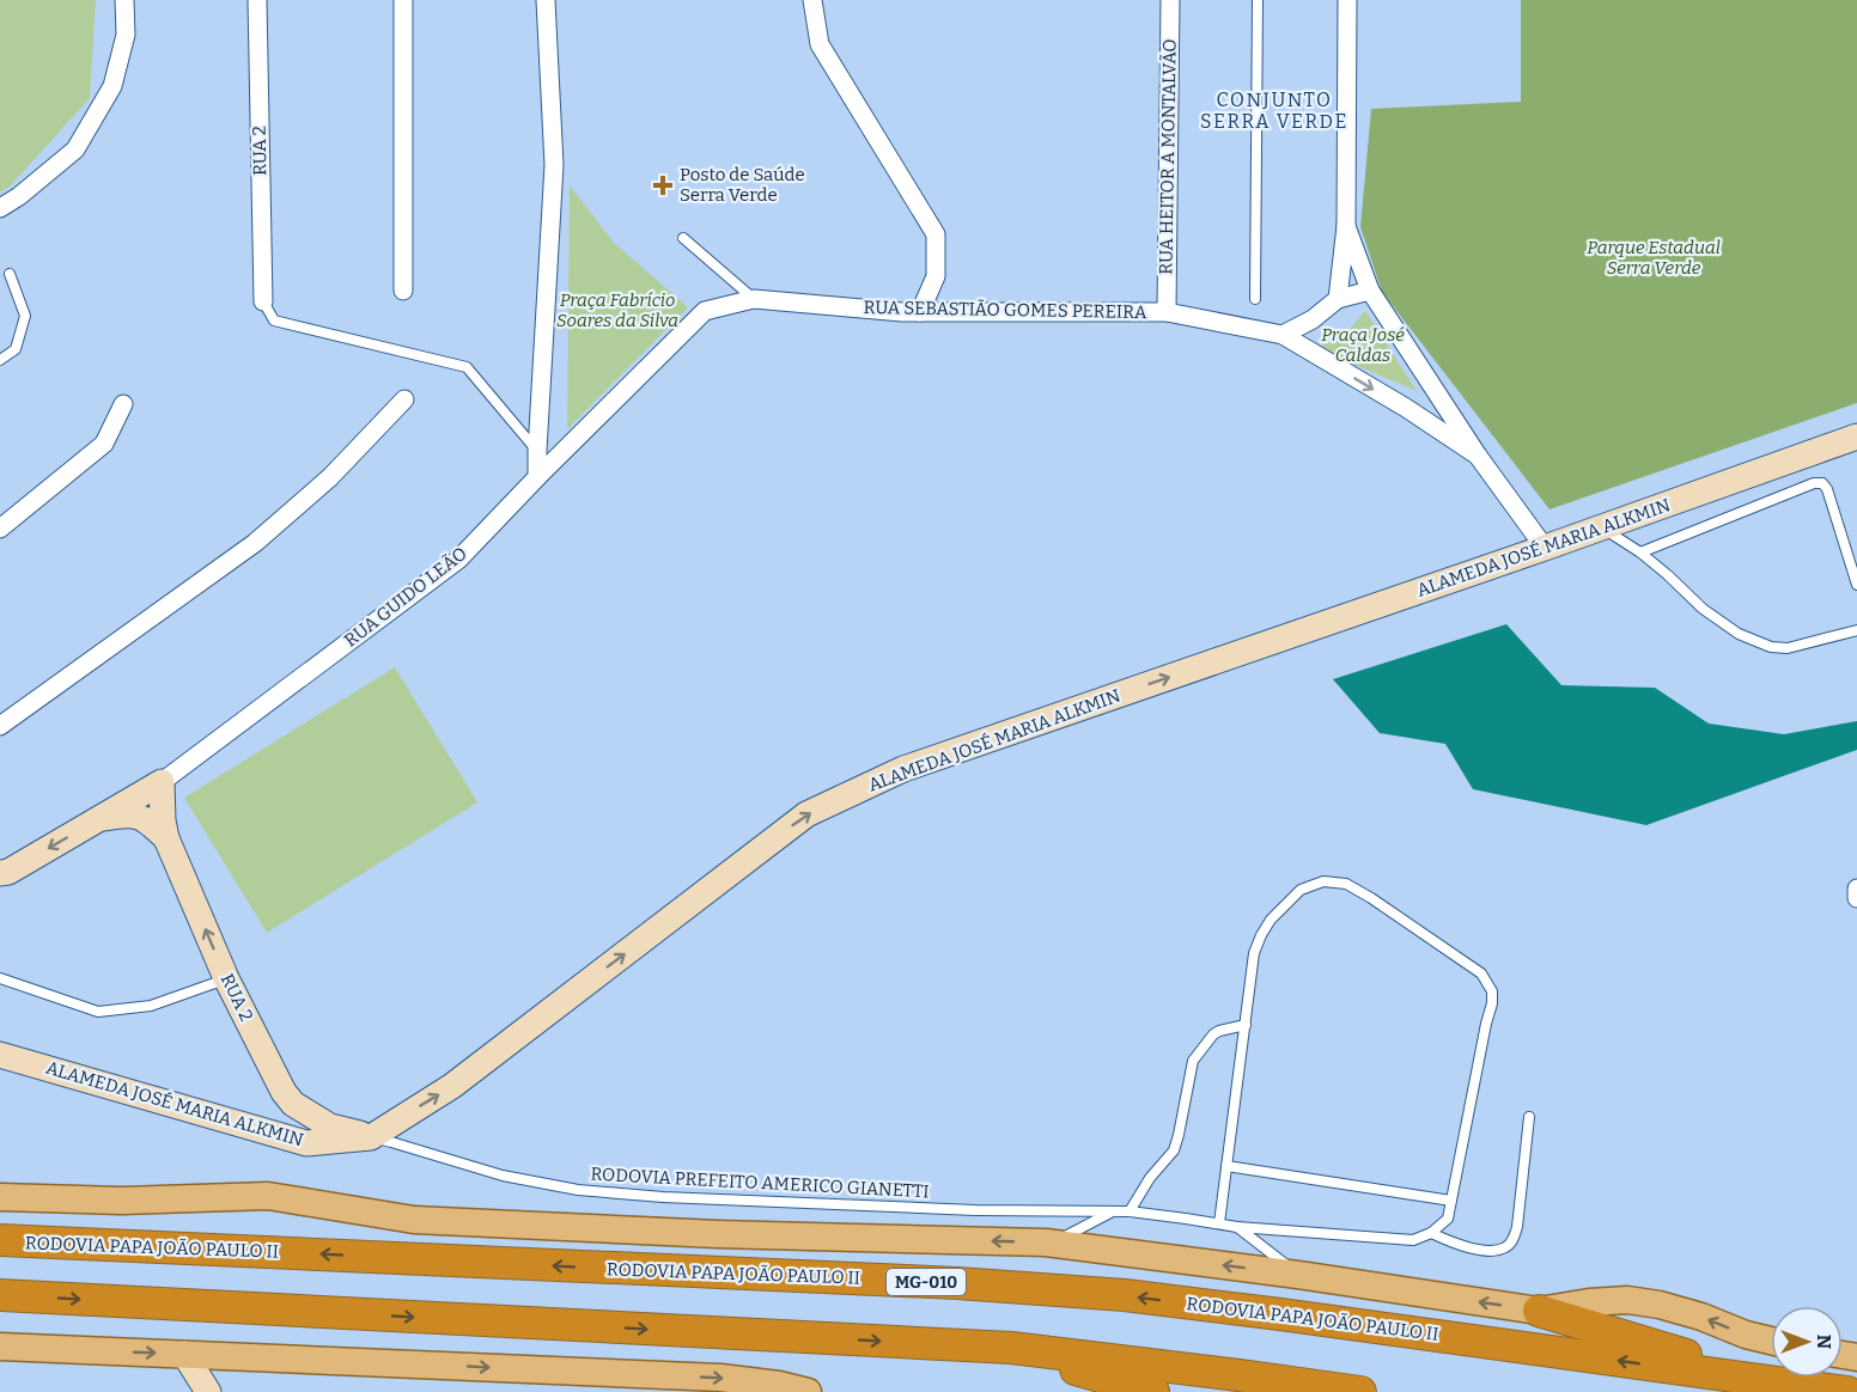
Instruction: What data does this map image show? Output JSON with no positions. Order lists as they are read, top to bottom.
{
  "streets": {
    "highway": ["RODOVIA PAPA JOÃO PAULO II", "MG-010"],
    "street": [
      "RUA 2",
      "RUA HEITOR A MONTALVÃO",
      "RUA SEBASTIÃO GOMES PEREIRA",
      "ALAMEDA JOSÉ MARIA ALKMIN",
      "RUA GUIDO LEÃO"
    ],
    "lane": ["RODOVIA PREFEITO AMERICO GIANETTI"]
  },
  "crossings": [
    ["RUA 2", "RUA GUIDO LEÃO"],
    ["RUA HEITOR A MONTALVÃO", "RUA SEBASTIÃO GOMES PEREIRA"],
    ["RUA SEBASTIÃO GOMES PEREIRA", "RUA GUIDO LEÃO"],
    ["ALAMEDA JOSÉ MARIA ALKMIN", "RODOVIA PREFEITO AMERICO GIANETTI"]
  ],
  "one_way": ["ALAMEDA JOSÉ MARIA ALKMIN"],
  "districts": ["CONJUNTO SERRA VERDE"],
  "parks": ["Parque Estadual Serra Verde", "Praça Fabrício Soares da Silva", "Praça José Caldas"],
  "places": {
    "health": ["Posto de Saúde Serra Verde"]
  },
  "north": "right"
}
